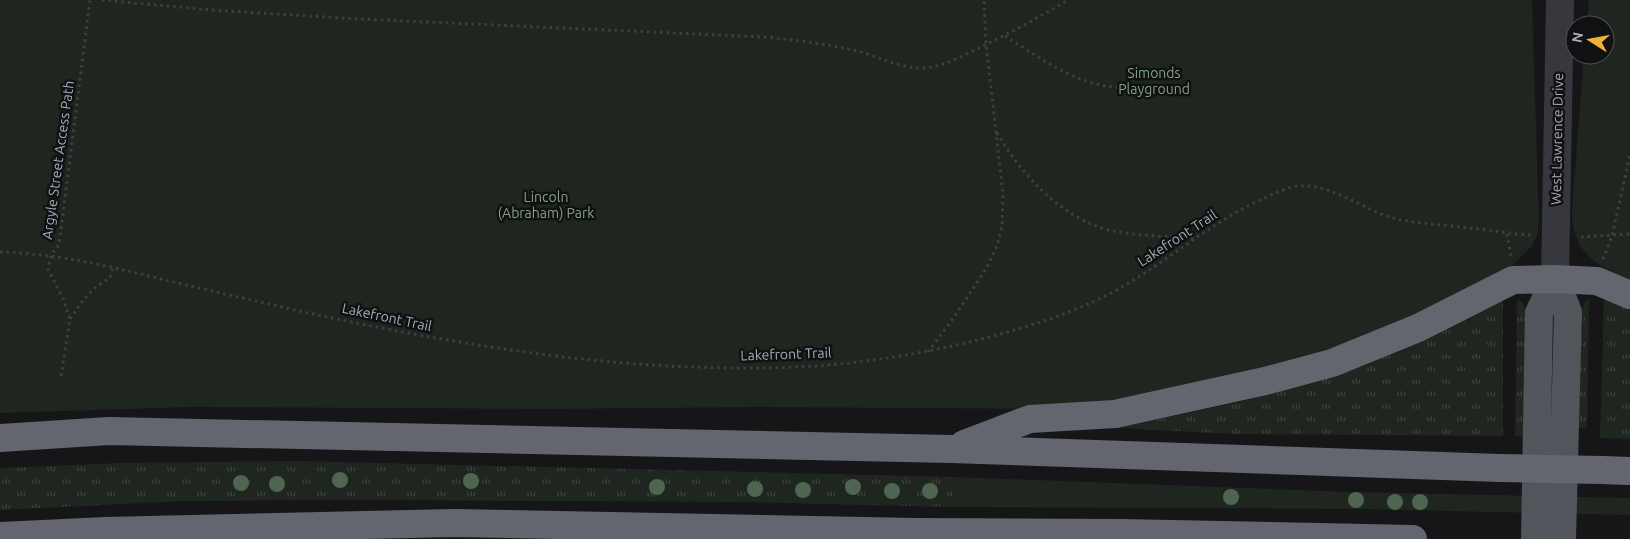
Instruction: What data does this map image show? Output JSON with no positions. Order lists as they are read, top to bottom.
{
  "streets": {
    "main road": ["West Lawrence Drive"],
    "path": ["Argyle Street Access Path", "Lakefront Trail"]
  },
  "crossings": [
    ["Argyle Street Access Path", "Lakefront Trail"]
  ],
  "parks": ["Simonds Playground", "Lincoln (Abraham) Park"],
  "north": "left"
}
